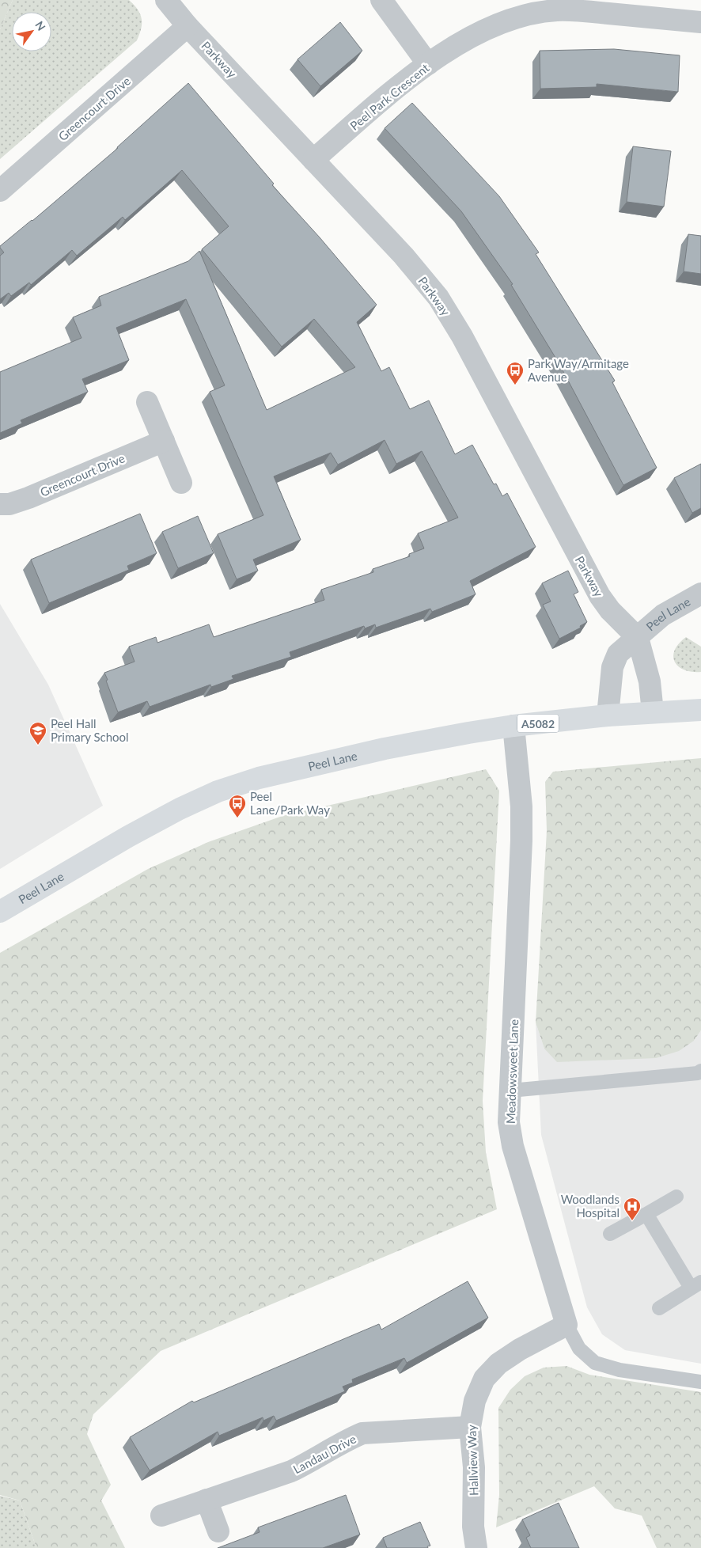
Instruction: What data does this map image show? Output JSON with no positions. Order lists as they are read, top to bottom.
{
  "streets": {
    "main road": ["Peel Lane", "A5082"],
    "street": [
      "Parkway",
      "Peel Park Crescent",
      "Greencourt Drive",
      "Meadowsweet Lane",
      "Landau Drive",
      "Hallview Way"
    ]
  },
  "crossings": [
    ["Parkway", "Peel Park Crescent"],
    ["Parkway", "Greencourt Drive"],
    ["Parkway", "Peel Lane"],
    ["Peel Lane", "A5082"],
    ["Peel Lane", "Meadowsweet Lane"],
    ["Meadowsweet Lane", "Hallview Way"],
    ["Landau Drive", "Hallview Way"]
  ],
  "places": {
    "bus stop": ["Park Way/Armitage Avenue", "Peel Lane/Park Way"],
    "school or university": ["Peel Hall Primary School"],
    "hospital": ["Woodlands Hospital"]
  },
  "north": "top right"
}
